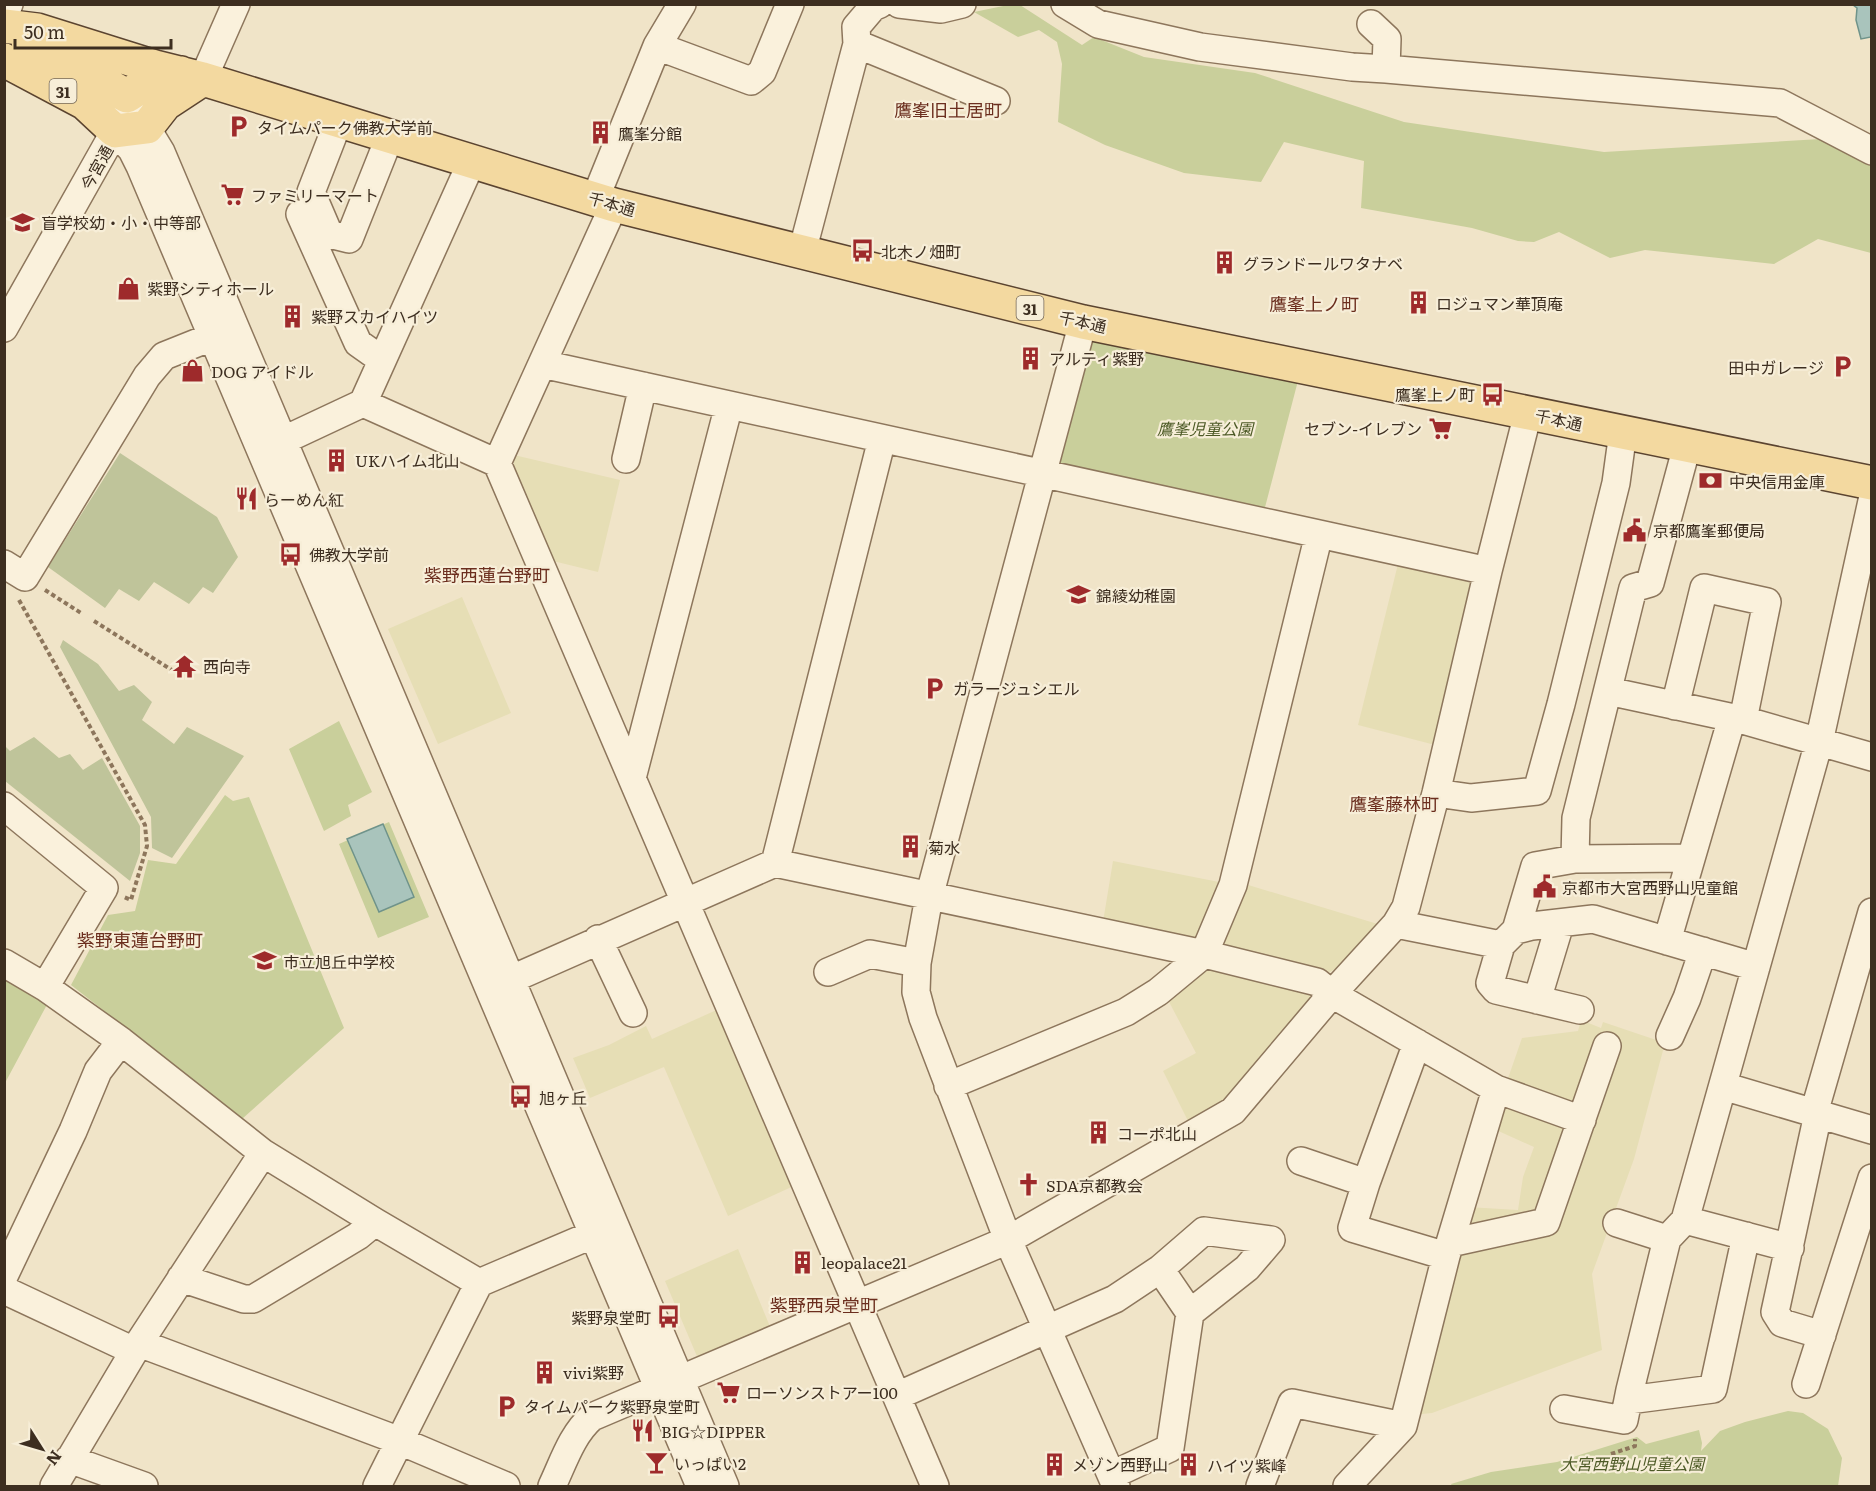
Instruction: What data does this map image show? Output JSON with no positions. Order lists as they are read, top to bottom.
{
  "streets": {
    "main road": ["31", "千本通"],
    "street": ["今宮通"]
  },
  "crossings": [
    ["31", "今宮通"],
    ["31", "千本通"]
  ],
  "districts": [
    "鷹峯旧土居町",
    "鷹峯上ノ町",
    "紫野西蓮台野町",
    "鷹峯藤林町",
    "紫野東蓮台野町",
    "紫野西泉堂町"
  ],
  "parks": ["鷹峯児童公園", "大宮西野山児童公園"],
  "places": {
    "parking": [
      "タイムパーク佛教大学前",
      "田中ガレージ",
      "ガラージュシエル",
      "タイムパーク紫野泉堂町"
    ],
    "building": [
      "鷹峯分館",
      "グランドールワタナベ",
      "ロジュマン華頂庵",
      "紫野スカイハイツ",
      "アルティ紫野",
      "UKハイム北山",
      "菊水",
      "コーポ北山",
      "leopalace21",
      "vivi紫野",
      "メゾン西野山",
      "ハイツ紫峰"
    ],
    "supermarket": ["ファミリーマート", "セブン-イレブン", "ローソンストアー100"],
    "school or university": ["盲学校幼・小・中等部", "錦綾幼稚園", "市立旭丘中学校"],
    "bus stop": [
      "北木ノ畑町",
      "鷹峯上ノ町",
      "佛教大学前",
      "旭ヶ丘",
      "紫野泉堂町"
    ],
    "shop": ["紫野シティホール", "DOG アイドル"],
    "bank": ["中央信用金庫"],
    "restaurant": ["らーめん紅", "BIG☆DIPPER"],
    "public building": ["京都鷹峯郵便局", "京都市大宮西野山児童館"],
    "temple": ["西向寺"],
    "church": ["SDA京都教会"],
    "bar": ["いっぱい2"]
  },
  "scale_bar": "50 m",
  "north": "bottom right"
}
